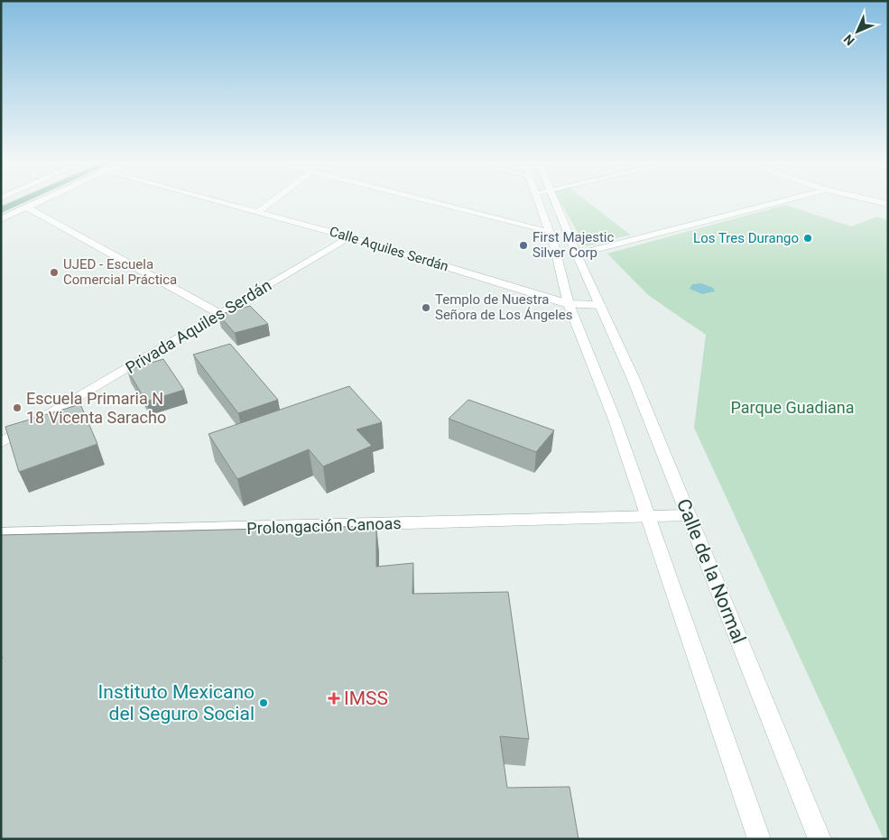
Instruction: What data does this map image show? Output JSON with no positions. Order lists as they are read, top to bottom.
{
  "streets": {
    "street": [
      "Calle Aquiles Serdán",
      "Privada Aquiles Serdán",
      "Prolongación Canoas",
      "Calle de la Normal"
    ]
  },
  "crossings": [
    ["Calle Aquiles Serdán", "Privada Aquiles Serdán"],
    ["Calle Aquiles Serdán", "Calle de la Normal"],
    ["Prolongación Canoas", "Calle de la Normal"]
  ],
  "parks": ["Parque Guadiana"],
  "places": {
    "other": [
      "Los Tres Durango",
      "First Majestic Silver Corp",
      "UJED - Escuela Comercial Práctica",
      "Templo de Nuestra Señora de Los Ángeles",
      "Escuela Primaria N 18 Vicenta Saracho",
      "Instituto Mexicano del Seguro Social"
    ],
    "health": ["IMSS"]
  },
  "north": "bottom left"
}
